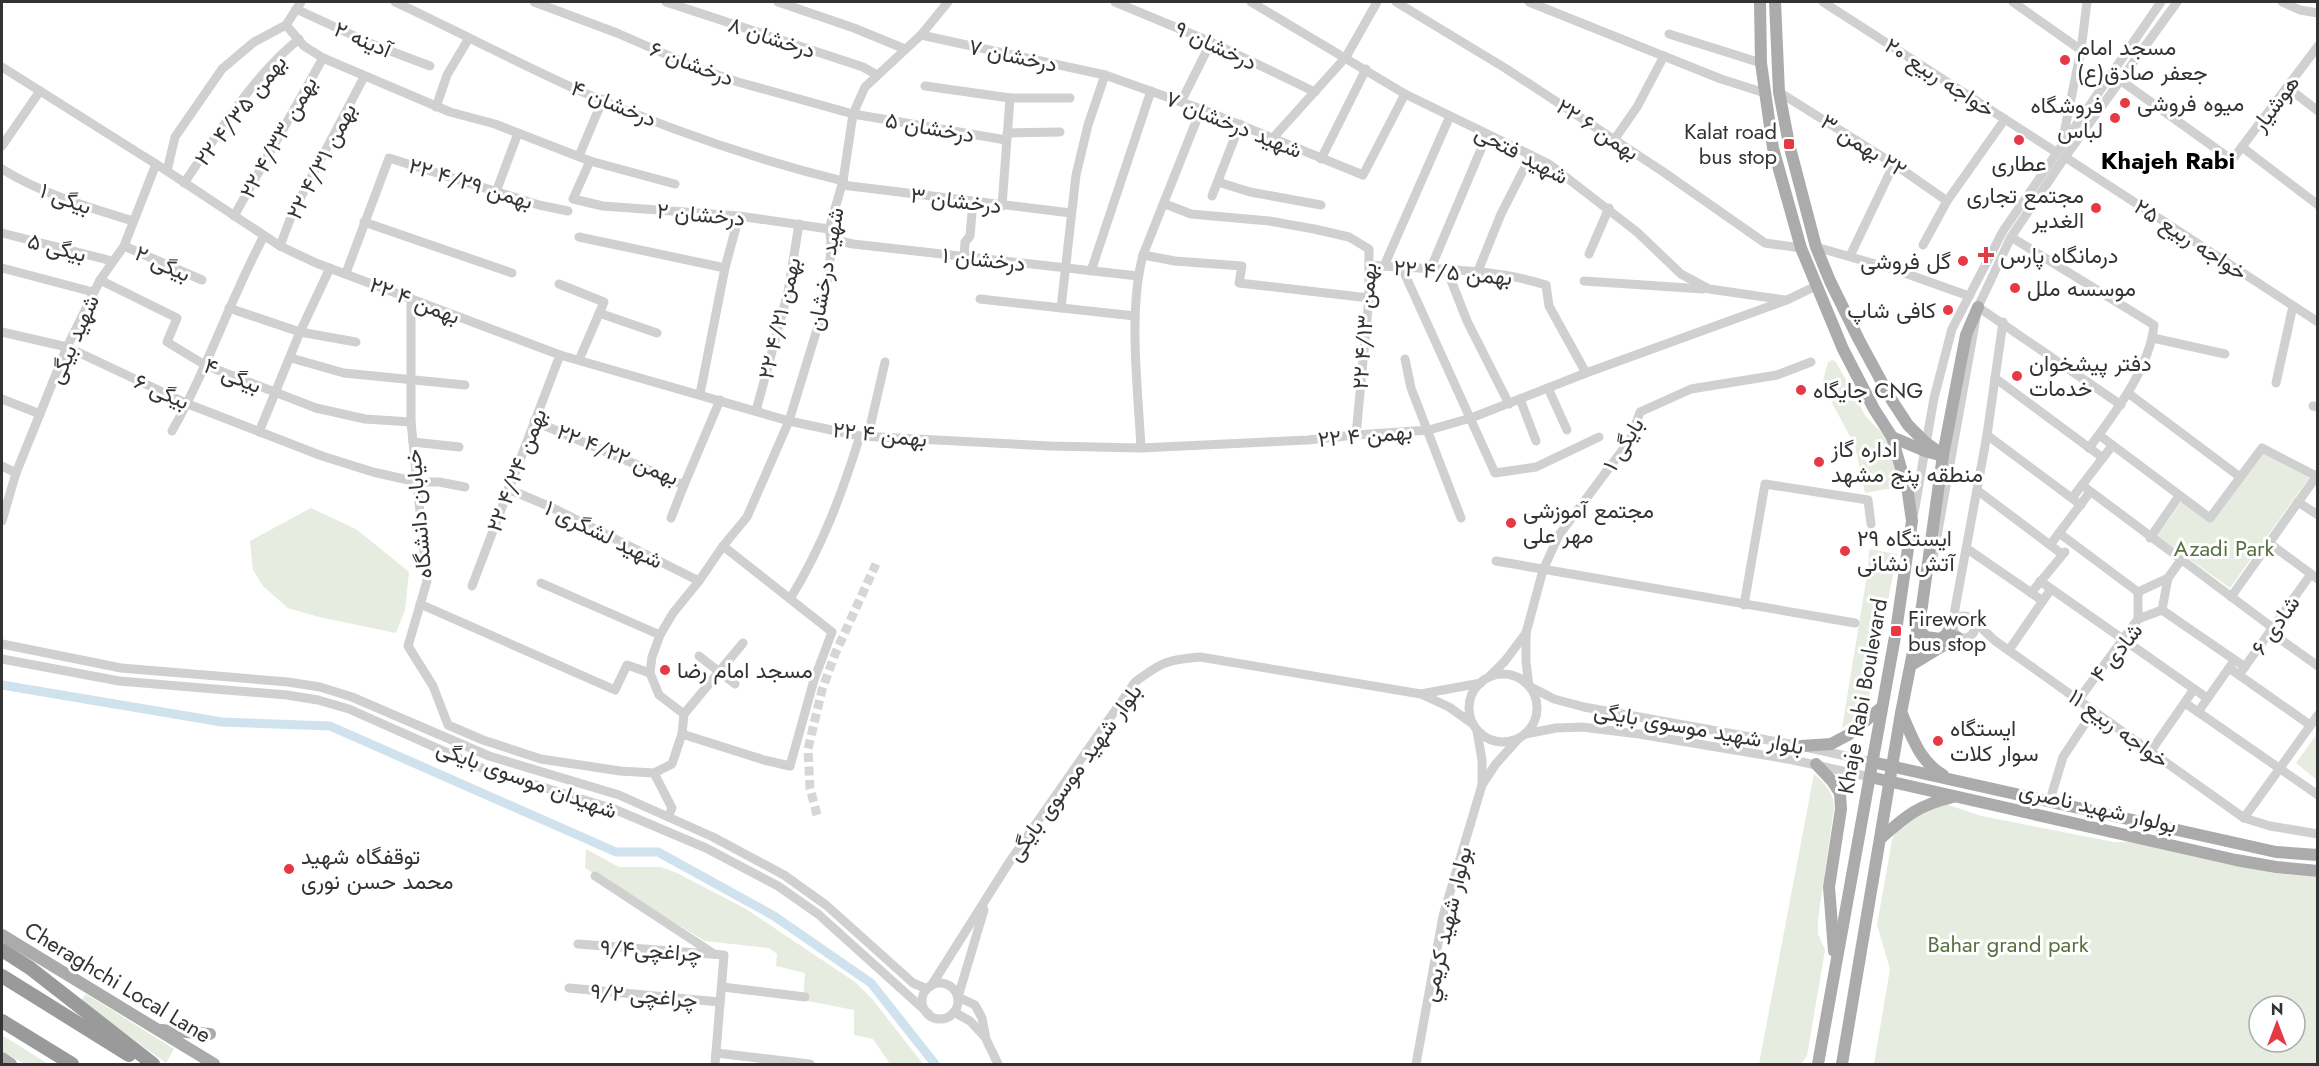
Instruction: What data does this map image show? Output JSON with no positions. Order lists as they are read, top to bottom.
{
  "streets": {
    "main road": ["Khaje Rabi Boulevard", "بولوار شهید ناصری", "Cheraghchi Local Lane"],
    "street": [
      "درخشان ۸",
      "آدینه ۲",
      "درخشان ۹",
      "درخشان ۷",
      "درخشان ۶",
      "خواجه ربیع ۲۰",
      "درخشان ۴",
      "هوشیار",
      "۲۲ بهمن ۴/۳۵",
      "شهید درخشان ۷",
      "درخشان ۵",
      "۲۲ بهمن ۶",
      "۲۲ بهمن ۴/۳۳",
      "٢٢ بهمن ۳",
      "شهید فتحی",
      "۲۲ بهمن ۴/۳۱",
      "۲۲ بهمن ۴/۲۹",
      "بیگی ۱",
      "درخشان ۳",
      "درخشان ۲",
      "خواجه ربیع ۲۵",
      "بیگی ۵",
      "درخشان ۱",
      "بیگی ۲",
      "شهید درخشان",
      "۲۲ بهمن ۴/۵",
      "۲۲ بهمن ۴",
      "۲۲ بهمن ۴/۲۱",
      "۲۲ بهمن ۴/۱۳",
      "شهید بیگی",
      "بیگی ۴",
      "بیگی ۶",
      "بایگی ۱",
      "۲۲ بهمن ۴/۲۲",
      "۲۲ بهمن ۴/۲۴",
      "خیابان دانشگاه",
      "شهید لشگری ۱",
      "شادی ۶",
      "شادی ۴",
      "بلوار شهید موسوی بایگی",
      "خواجه ربیع ۱۱",
      "شهیدان موسوی بایگی",
      "بولوار شهيد كريمي",
      "۹/۴چراغچی",
      "۹/۲ چراغچی"
    ]
  },
  "crossings": [
    ["درخشان ۸", "شهید درخشان"],
    ["درخشان ۷", "شهید درخشان ۷"],
    ["درخشان ۷", "شهید درخشان"],
    ["درخشان ۶", "درخشان ۵"],
    ["درخشان ۶", "شهید درخشان"],
    ["خواجه ربیع ۲۰", "خواجه ربیع ۲۵"],
    ["خواجه ربیع ۲۰", "Khaje Rabi Boulevard"],
    ["درخشان ۴", "درخشان ۳"],
    ["درخشان ۴", "شهید درخشان"],
    ["هوشیار", "Khaje Rabi Boulevard"],
    ["۲۲ بهمن ۴/۳۵", "۲۲ بهمن ۴"],
    ["شهید درخشان ۷", "شهید فتحی"],
    ["درخشان ۵", "شهید درخشان"],
    ["۲۲ بهمن ۴/۳۳", "۲۲ بهمن ۴"],
    ["شهید فتحی", "۲۲ بهمن ۴"],
    ["۲۲ بهمن ۴/۳۱", "۲۲ بهمن ۴"],
    ["۲۲ بهمن ۴/۲۹", "۲۲ بهمن ۴"],
    ["بیگی ۱", "شهید بیگی"],
    ["درخشان ۳", "شهید درخشان"],
    ["درخشان ۲", "درخشان ۱"],
    ["درخشان ۲", "شهید درخشان"],
    ["درخشان ۲", "۲۲ بهمن ۴/۲۱"],
    ["خواجه ربیع ۲۵", "Khaje Rabi Boulevard"],
    ["بیگی ۵", "شهید بیگی"],
    ["درخشان ۱", "شهید درخشان"],
    ["بیگی ۲", "شهید بیگی"],
    ["شهید درخشان", "۲۲ بهمن ۴"],
    ["شهید درخشان", "شهید لشگری ۱"],
    ["۲۲ بهمن ۴/۵", "۲۲ بهمن ۴"],
    ["۲۲ بهمن ۴/۵", "۲۲ بهمن ۴/۱۳"],
    ["۲۲ بهمن ۴", "۲۲ بهمن ۴/۲۱"],
    ["۲۲ بهمن ۴", "۲۲ بهمن ۴/۱۳"],
    ["۲۲ بهمن ۴", "شهید بیگی"],
    ["۲۲ بهمن ۴", "۲۲ بهمن ۴/۲۲"],
    ["۲۲ بهمن ۴", "۲۲ بهمن ۴/۲۴"],
    ["۲۲ بهمن ۴", "خیابان دانشگاه"],
    ["شهید بیگی", "بیگی ۴"],
    ["شهید بیگی", "بیگی ۶"],
    ["بیگی ۴", "خیابان دانشگاه"],
    ["بیگی ۶", "خیابان دانشگاه"],
    ["۲۲ بهمن ۴/۲۲", "۲۲ بهمن ۴/۲۴"],
    ["۲۲ بهمن ۴/۲۴", "شهید لشگری ۱"],
    ["شادی ۴", "Khaje Rabi Boulevard"],
    ["شادی ۴", "خواجه ربیع ۱۱"],
    ["شادی ۴", "بولوار شهید ناصری"],
    ["Khaje Rabi Boulevard", "بلوار شهید موسوی بایگی"],
    ["Khaje Rabi Boulevard", "خواجه ربیع ۱۱"],
    ["Khaje Rabi Boulevard", "بولوار شهید ناصری"],
    ["بلوار شهید موسوی بایگی", "شهیدان موسوی بایگی"],
    ["بلوار شهید موسوی بایگی", "بولوار شهید ناصری"],
    ["بلوار شهید موسوی بایگی", "بولوار شهيد كريمي"],
    ["خواجه ربیع ۱۱", "بولوار شهید ناصری"]
  ],
  "districts": ["Khajeh Rabi"],
  "parks": ["Azadi Park", "Bahar grand park"],
  "places": {
    "other": [
      "مسجد امام جعفر صادق(ع)",
      "میوه فروشی",
      "فروشگاه لباس",
      "عطاری",
      "مجتمع تجاری الغدیر",
      "گل فروشی",
      "موسسه ملل",
      "کافی شاپ",
      "دفتر پیشخوان خدمات",
      "جایگاه CNG",
      "اداره گاز منطقه پنج مشهد",
      "مجتمع آموزشی مهر علی",
      "ایستگاه ۲۹ آتش نشانی",
      "مسجد امام رضا",
      "ایستگاه سوار کلات",
      "توقفگاه شهید محمد حسن نوری"
    ],
    "transit": ["Kalat road bus stop", "Firework bus stop"],
    "health": ["درمانگاه پارس"]
  },
  "north": "top"
}
